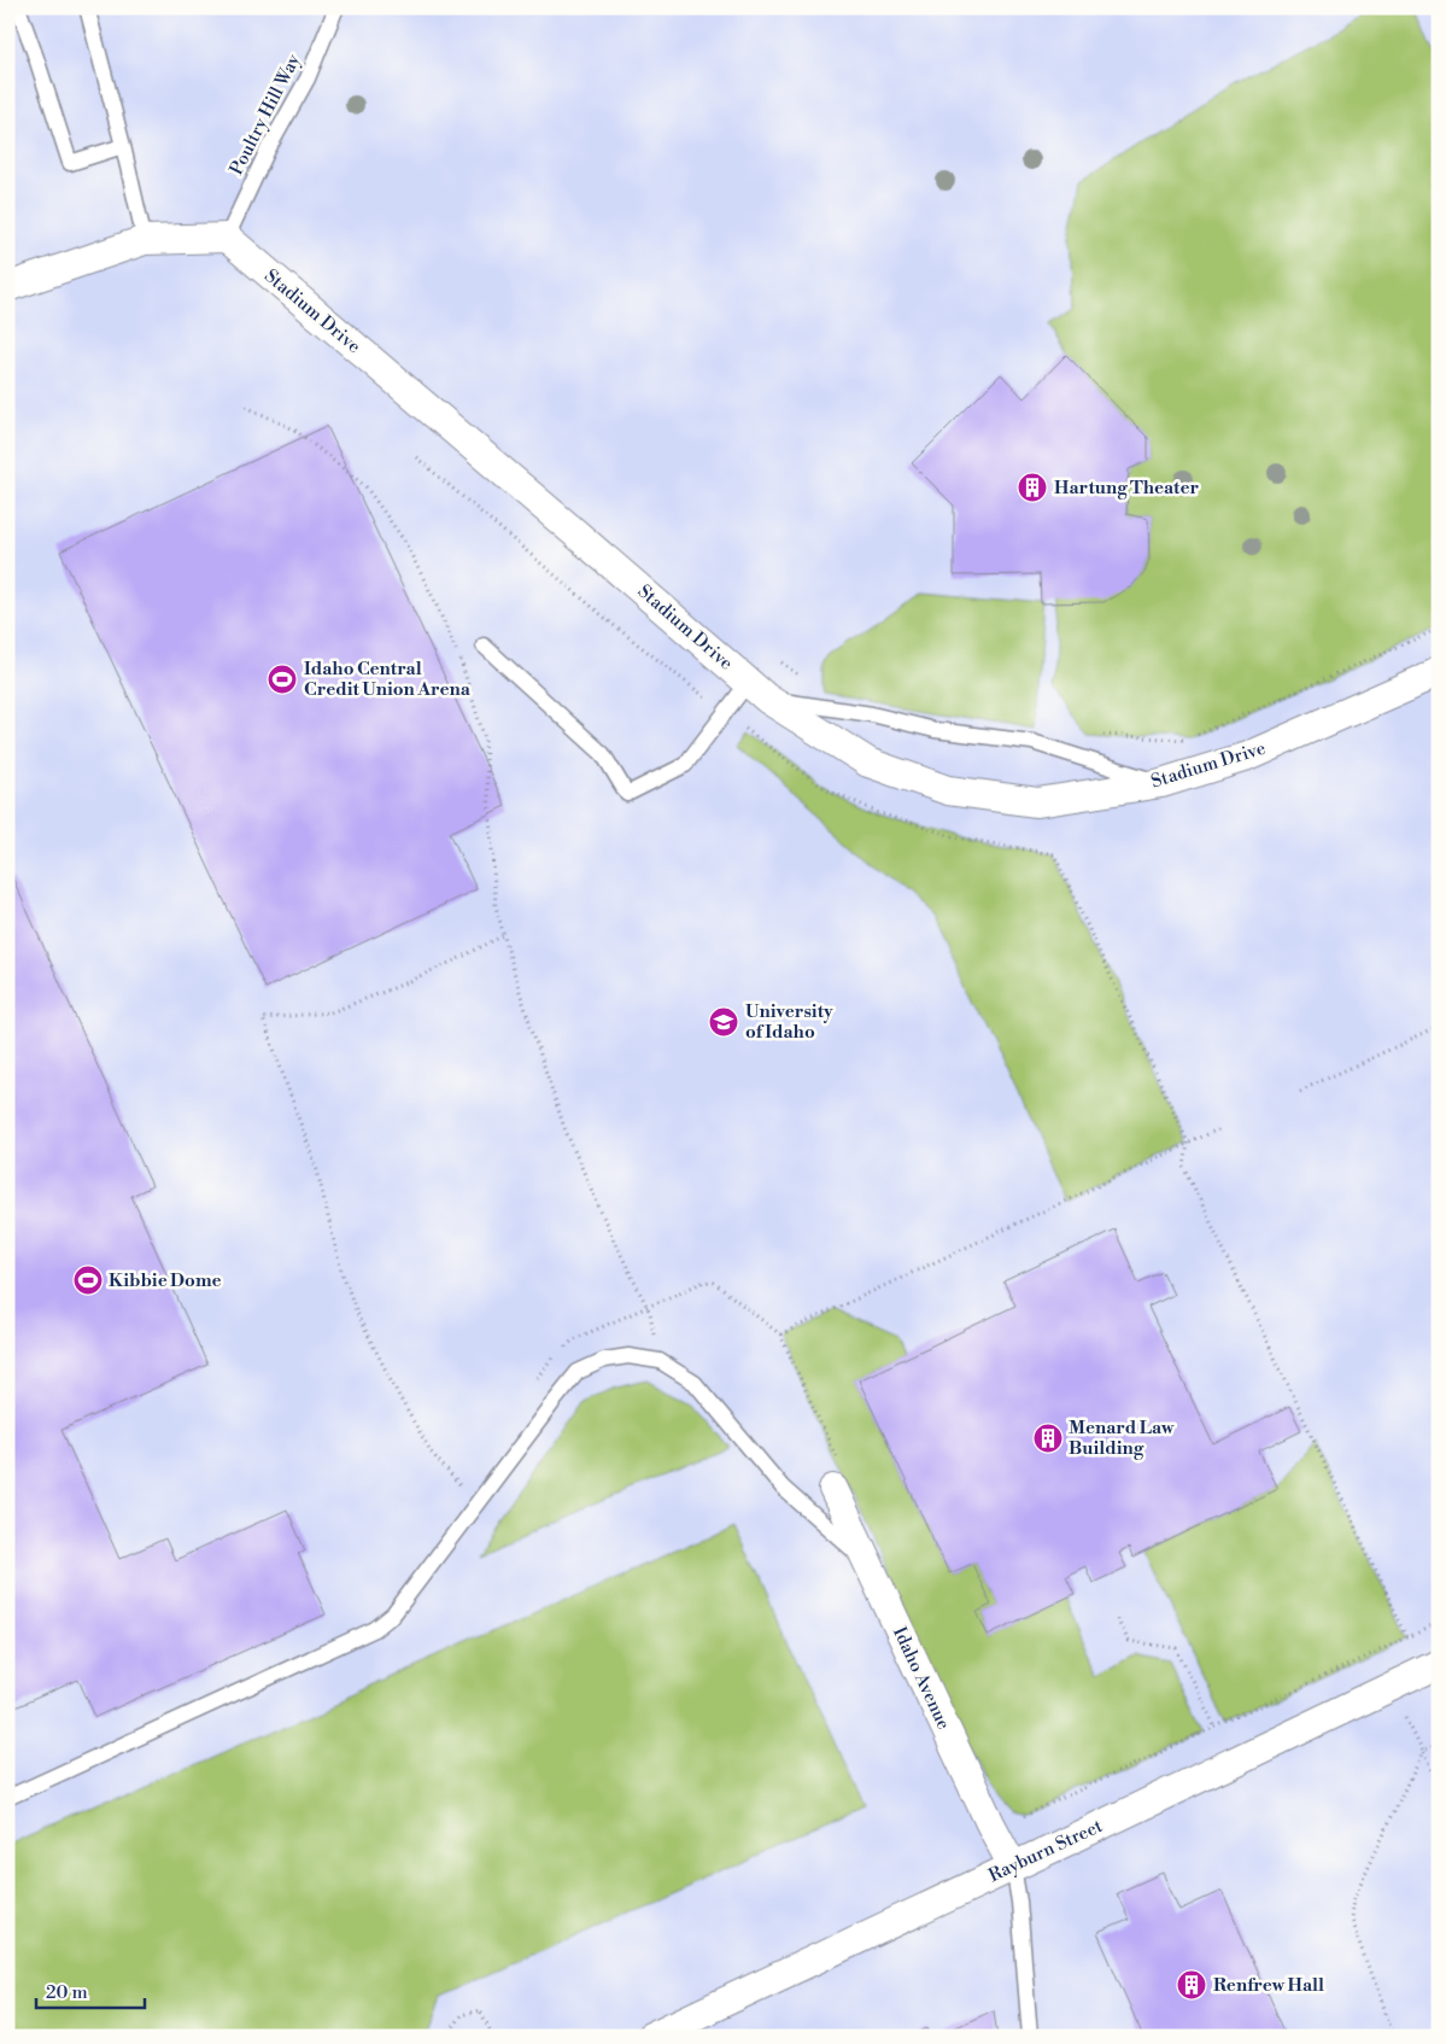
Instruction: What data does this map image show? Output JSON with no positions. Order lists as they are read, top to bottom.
{
  "streets": {
    "street": ["Stadium Drive", "Idaho Avenue", "Rayburn Street"],
    "lane": ["Poultry Hill Way"]
  },
  "crossings": [
    ["Poultry Hill Way", "Stadium Drive"],
    ["Idaho Avenue", "Rayburn Street"]
  ],
  "places": {
    "building": ["Hartung Theater", "Menard Law Building", "Renfrew Hall"],
    "sports": ["Idaho Central Credit Union Arena", "Kibbie Dome"],
    "school or university": ["University of Idaho"]
  },
  "scale_bar": "20 m"
}
